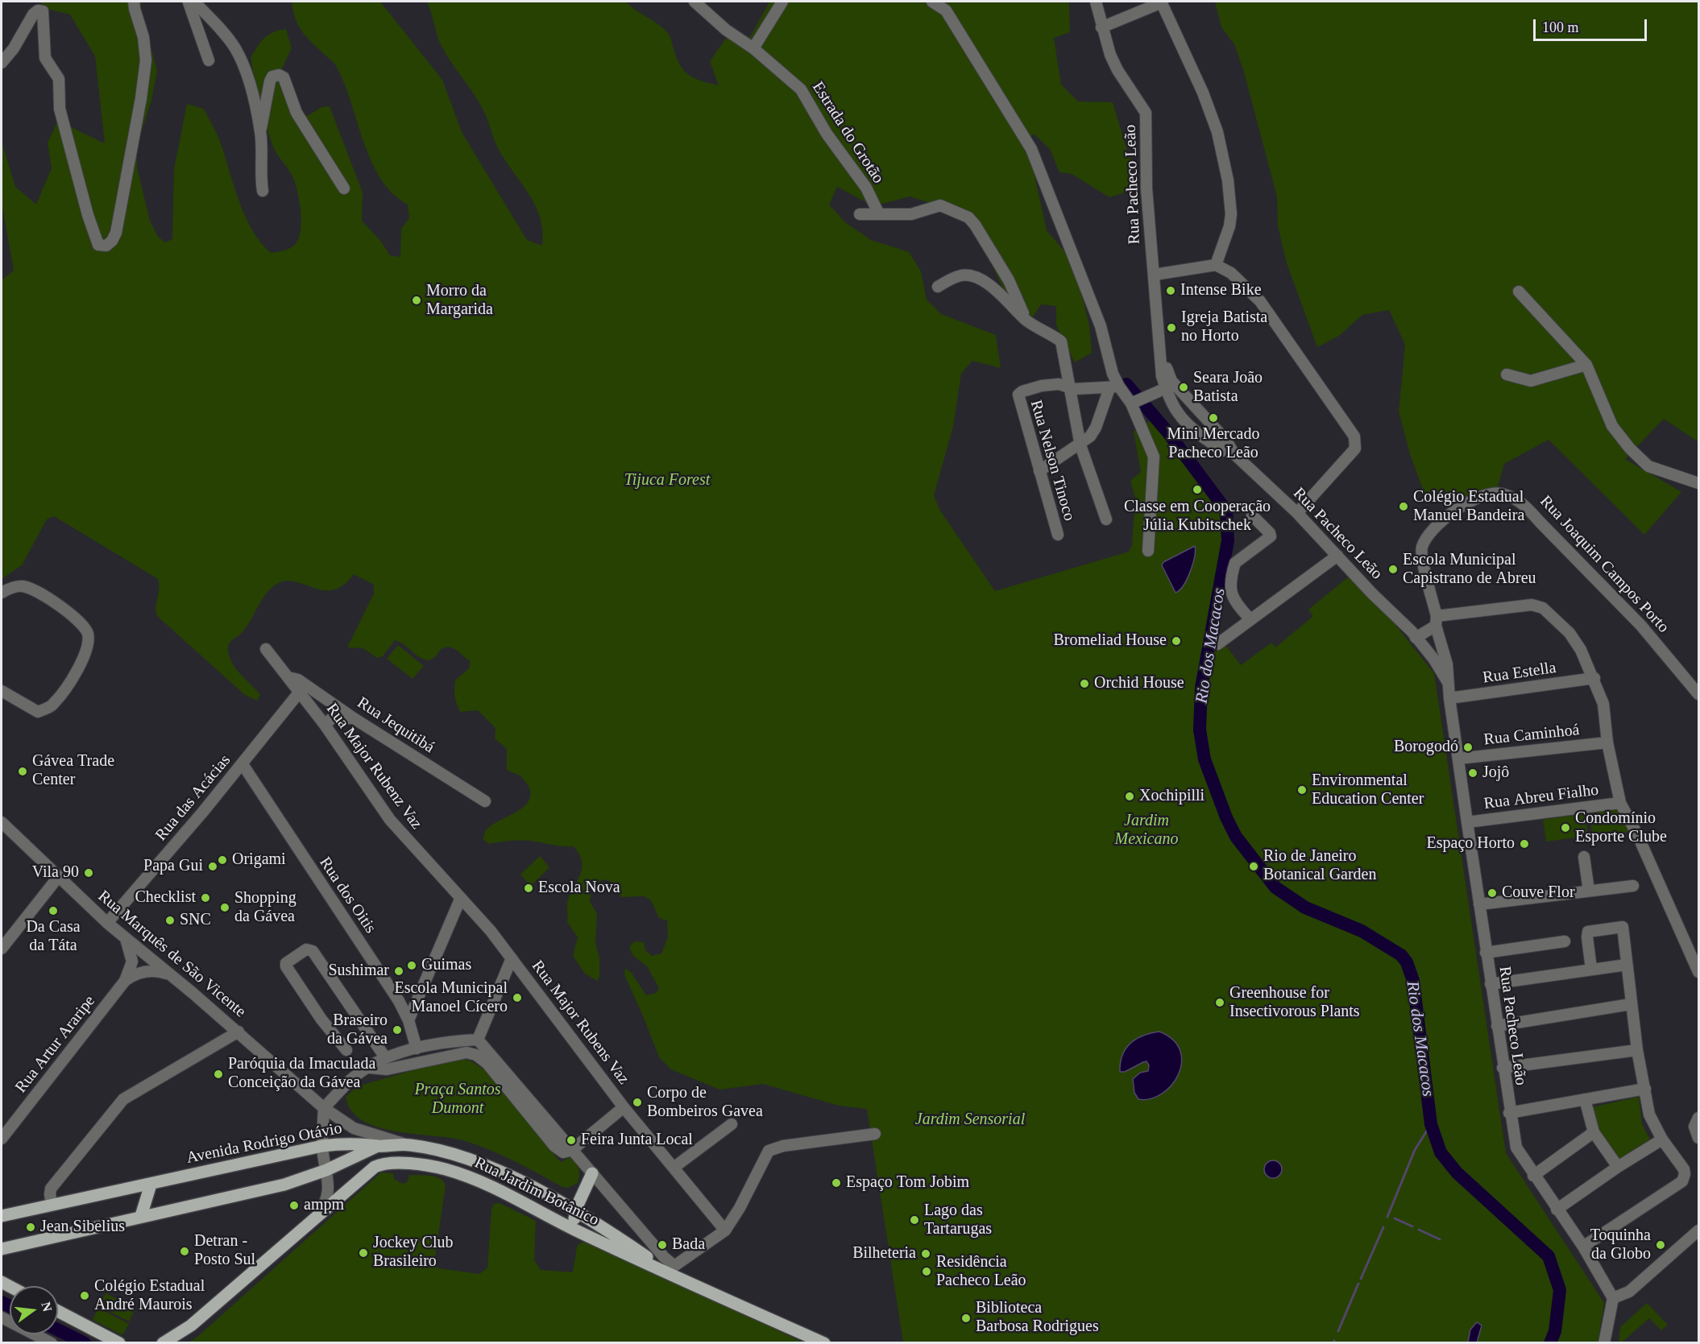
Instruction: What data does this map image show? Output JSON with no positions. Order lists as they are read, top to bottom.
{
  "streets": {
    "main road": ["Avenida Rodrigo Otávio", "Rua Jardim Botânico"],
    "street": [
      "Estrada do Grotão",
      "Rua Pacheco Leão",
      "Rua Nelson Tinoco",
      "Rua Joaquim Campos Porto",
      "Rua Estella",
      "Rua Jequitibá",
      "Rua Caminhoá",
      "Rua Major Rubenz Vaz",
      "Rua Abreu Fialho",
      "Rua das Acácias",
      "Rua dos Oitis",
      "Rua Marquês de São Vicente",
      "Rua Major Rubens Vaz",
      "Rua Artur Araripe"
    ]
  },
  "crossings": [
    ["Rua Pacheco Leão", "Rua Joaquim Campos Porto"],
    ["Rua Pacheco Leão", "Rua Estella"],
    ["Rua Pacheco Leão", "Rua Caminhoá"],
    ["Rua Pacheco Leão", "Rua Abreu Fialho"],
    ["Rua Jequitibá", "Rua Major Rubenz Vaz"],
    ["Rua Major Rubenz Vaz", "Rua das Acácias"],
    ["Rua Major Rubenz Vaz", "Rua Major Rubens Vaz"],
    ["Rua das Acácias", "Rua dos Oitis"],
    ["Rua das Acácias", "Rua Marquês de São Vicente"],
    ["Rua Marquês de São Vicente", "Rua Artur Araripe"],
    ["Avenida Rodrigo Otávio", "Rua Jardim Botânico"]
  ],
  "water": ["Rio dos Macacos"],
  "parks": [
    "Tijuca Forest",
    "Jardim Mexicano",
    "Praça Santos Dumont",
    "Jardim Sensorial"
  ],
  "places": [
    "Intense Bike",
    "Morro da Margarida",
    "Igreja Batista no Horto",
    "Seara João Batista",
    "Mini Mercado Pacheco Leão",
    "Classe em Cooperação Júlia Kubitschek",
    "Colégio Estadual Manuel Bandeira",
    "Escola Municipal Capistrano de Abreu",
    "Bromeliad House",
    "Orchid House",
    "Borogodó",
    "Gávea Trade Center",
    "Jojô",
    "Environmental Education Center",
    "Xochipilli",
    "Condomínio Esporte Clube",
    "Espaço Horto",
    "Origami",
    "Papa Gui",
    "Rio de Janeiro Botanical Garden",
    "Vila 90",
    "Escola Nova",
    "Couve Flor",
    "Checklist",
    "Shopping da Gávea",
    "Da Casa da Táta",
    "SNC",
    "Guimas",
    "Sushimar",
    "Escola Municipal Manoel Cícero",
    "Greenhouse for Insectivorous Plants",
    "Braseiro da Gávea",
    "Paróquia da Imaculada Conceição da Gávea",
    "Corpo de Bombeiros Gavea",
    "Feira Junta Local",
    "Espaço Tom Jobim",
    "ampm",
    "Lago das Tartarugas",
    "Jean Sibelius",
    "Bada",
    "Toquinha da Globo",
    "Detran - Posto Sul",
    "Jockey Club Brasileiro",
    "Bilheteria",
    "Residência Pacheco Leão",
    "Colégio Estadual André Maurois",
    "Biblioteca Barbosa Rodrigues"
  ],
  "scale_bar": "100 m",
  "north": "right"
}
